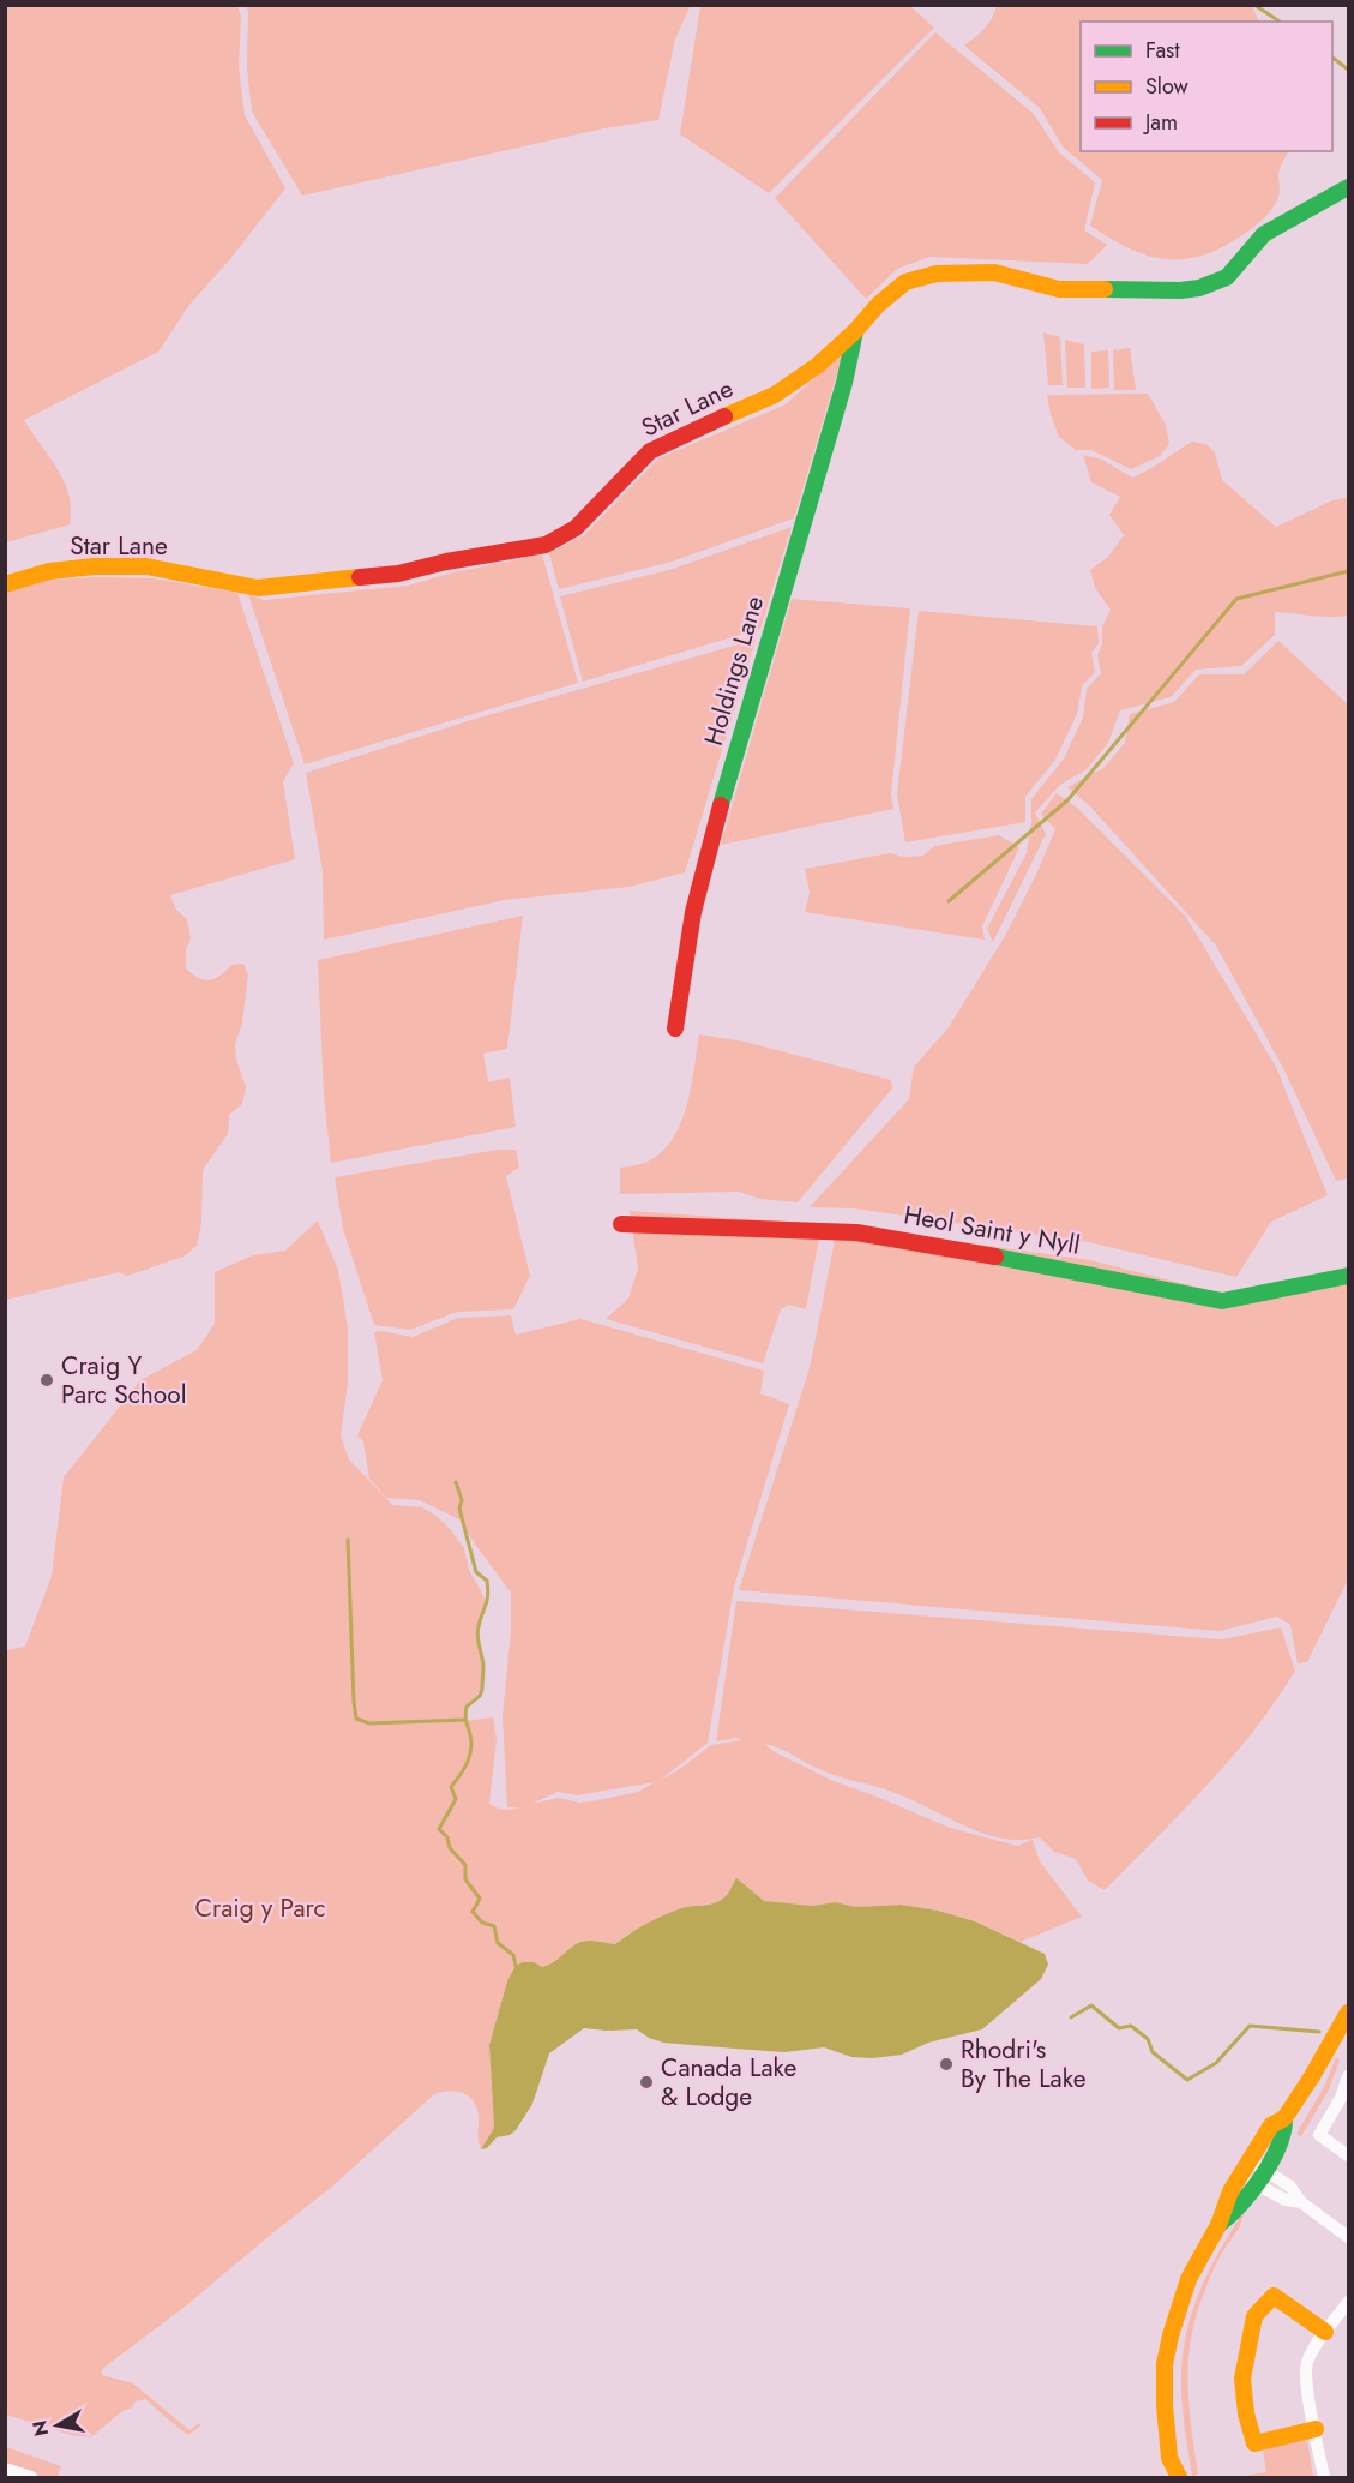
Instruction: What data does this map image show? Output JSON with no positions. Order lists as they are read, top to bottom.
{
  "streets": {
    "street": ["Star Lane", "Holdings Lane", "Heol Saint y Nyll"]
  },
  "crossings": [
    ["Star Lane", "Holdings Lane"]
  ],
  "parks": ["Craig y Parc"],
  "places": ["Craig Y Parc School", "Rhodri's By The Lake", "Canada Lake & Lodge"],
  "legend": ["Fast", "Slow", "Jam"],
  "north": "left"
}
